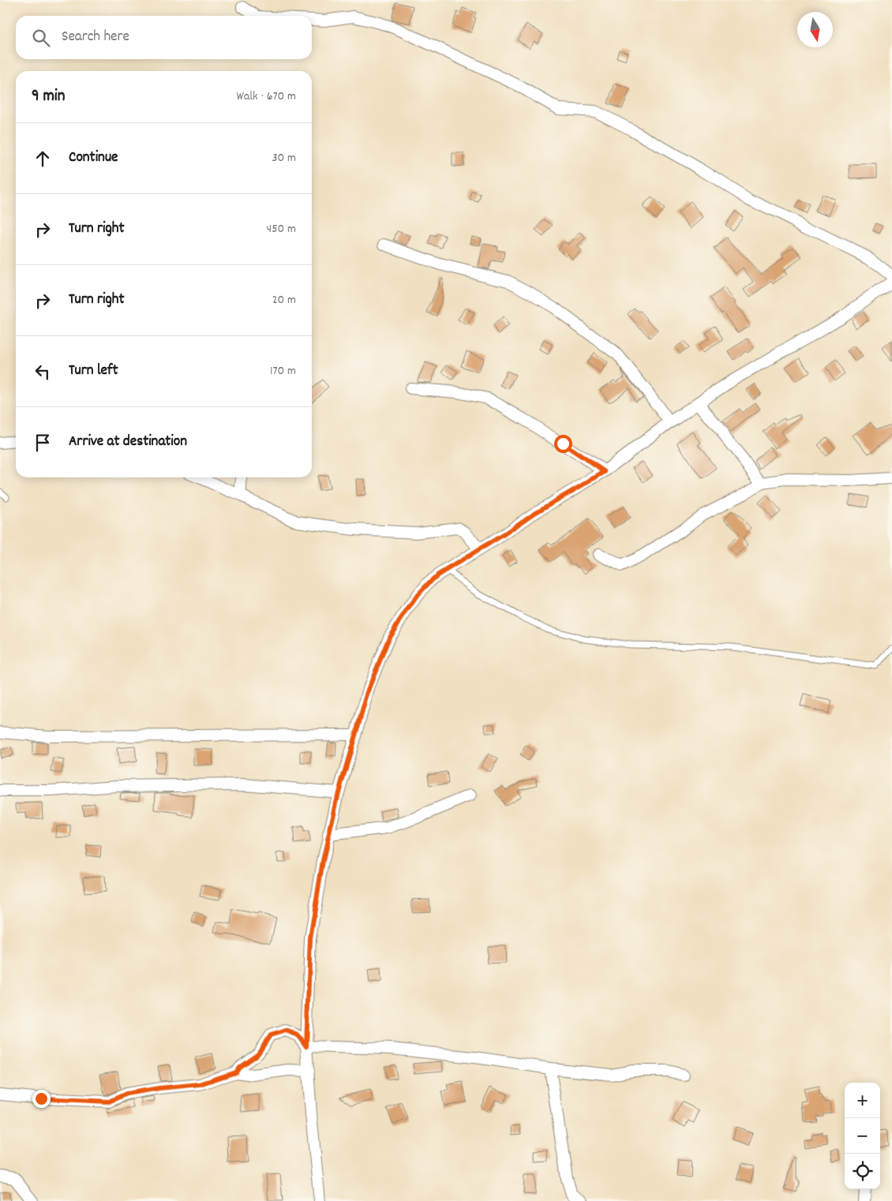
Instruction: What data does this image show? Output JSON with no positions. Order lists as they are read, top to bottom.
{
  "north": "bottom",
  "page": {
    "search": "Search here",
    "heading": ["9 min", "Walk · 670 m"],
    "list": [
      ["Continue", "30 m"],
      ["Turn right", "450 m"],
      ["Turn right", "20 m"],
      ["Turn left", "170 m"],
      "Arrive at destination"
    ],
    "map_buttons": ["+", "−"]
  }
}
